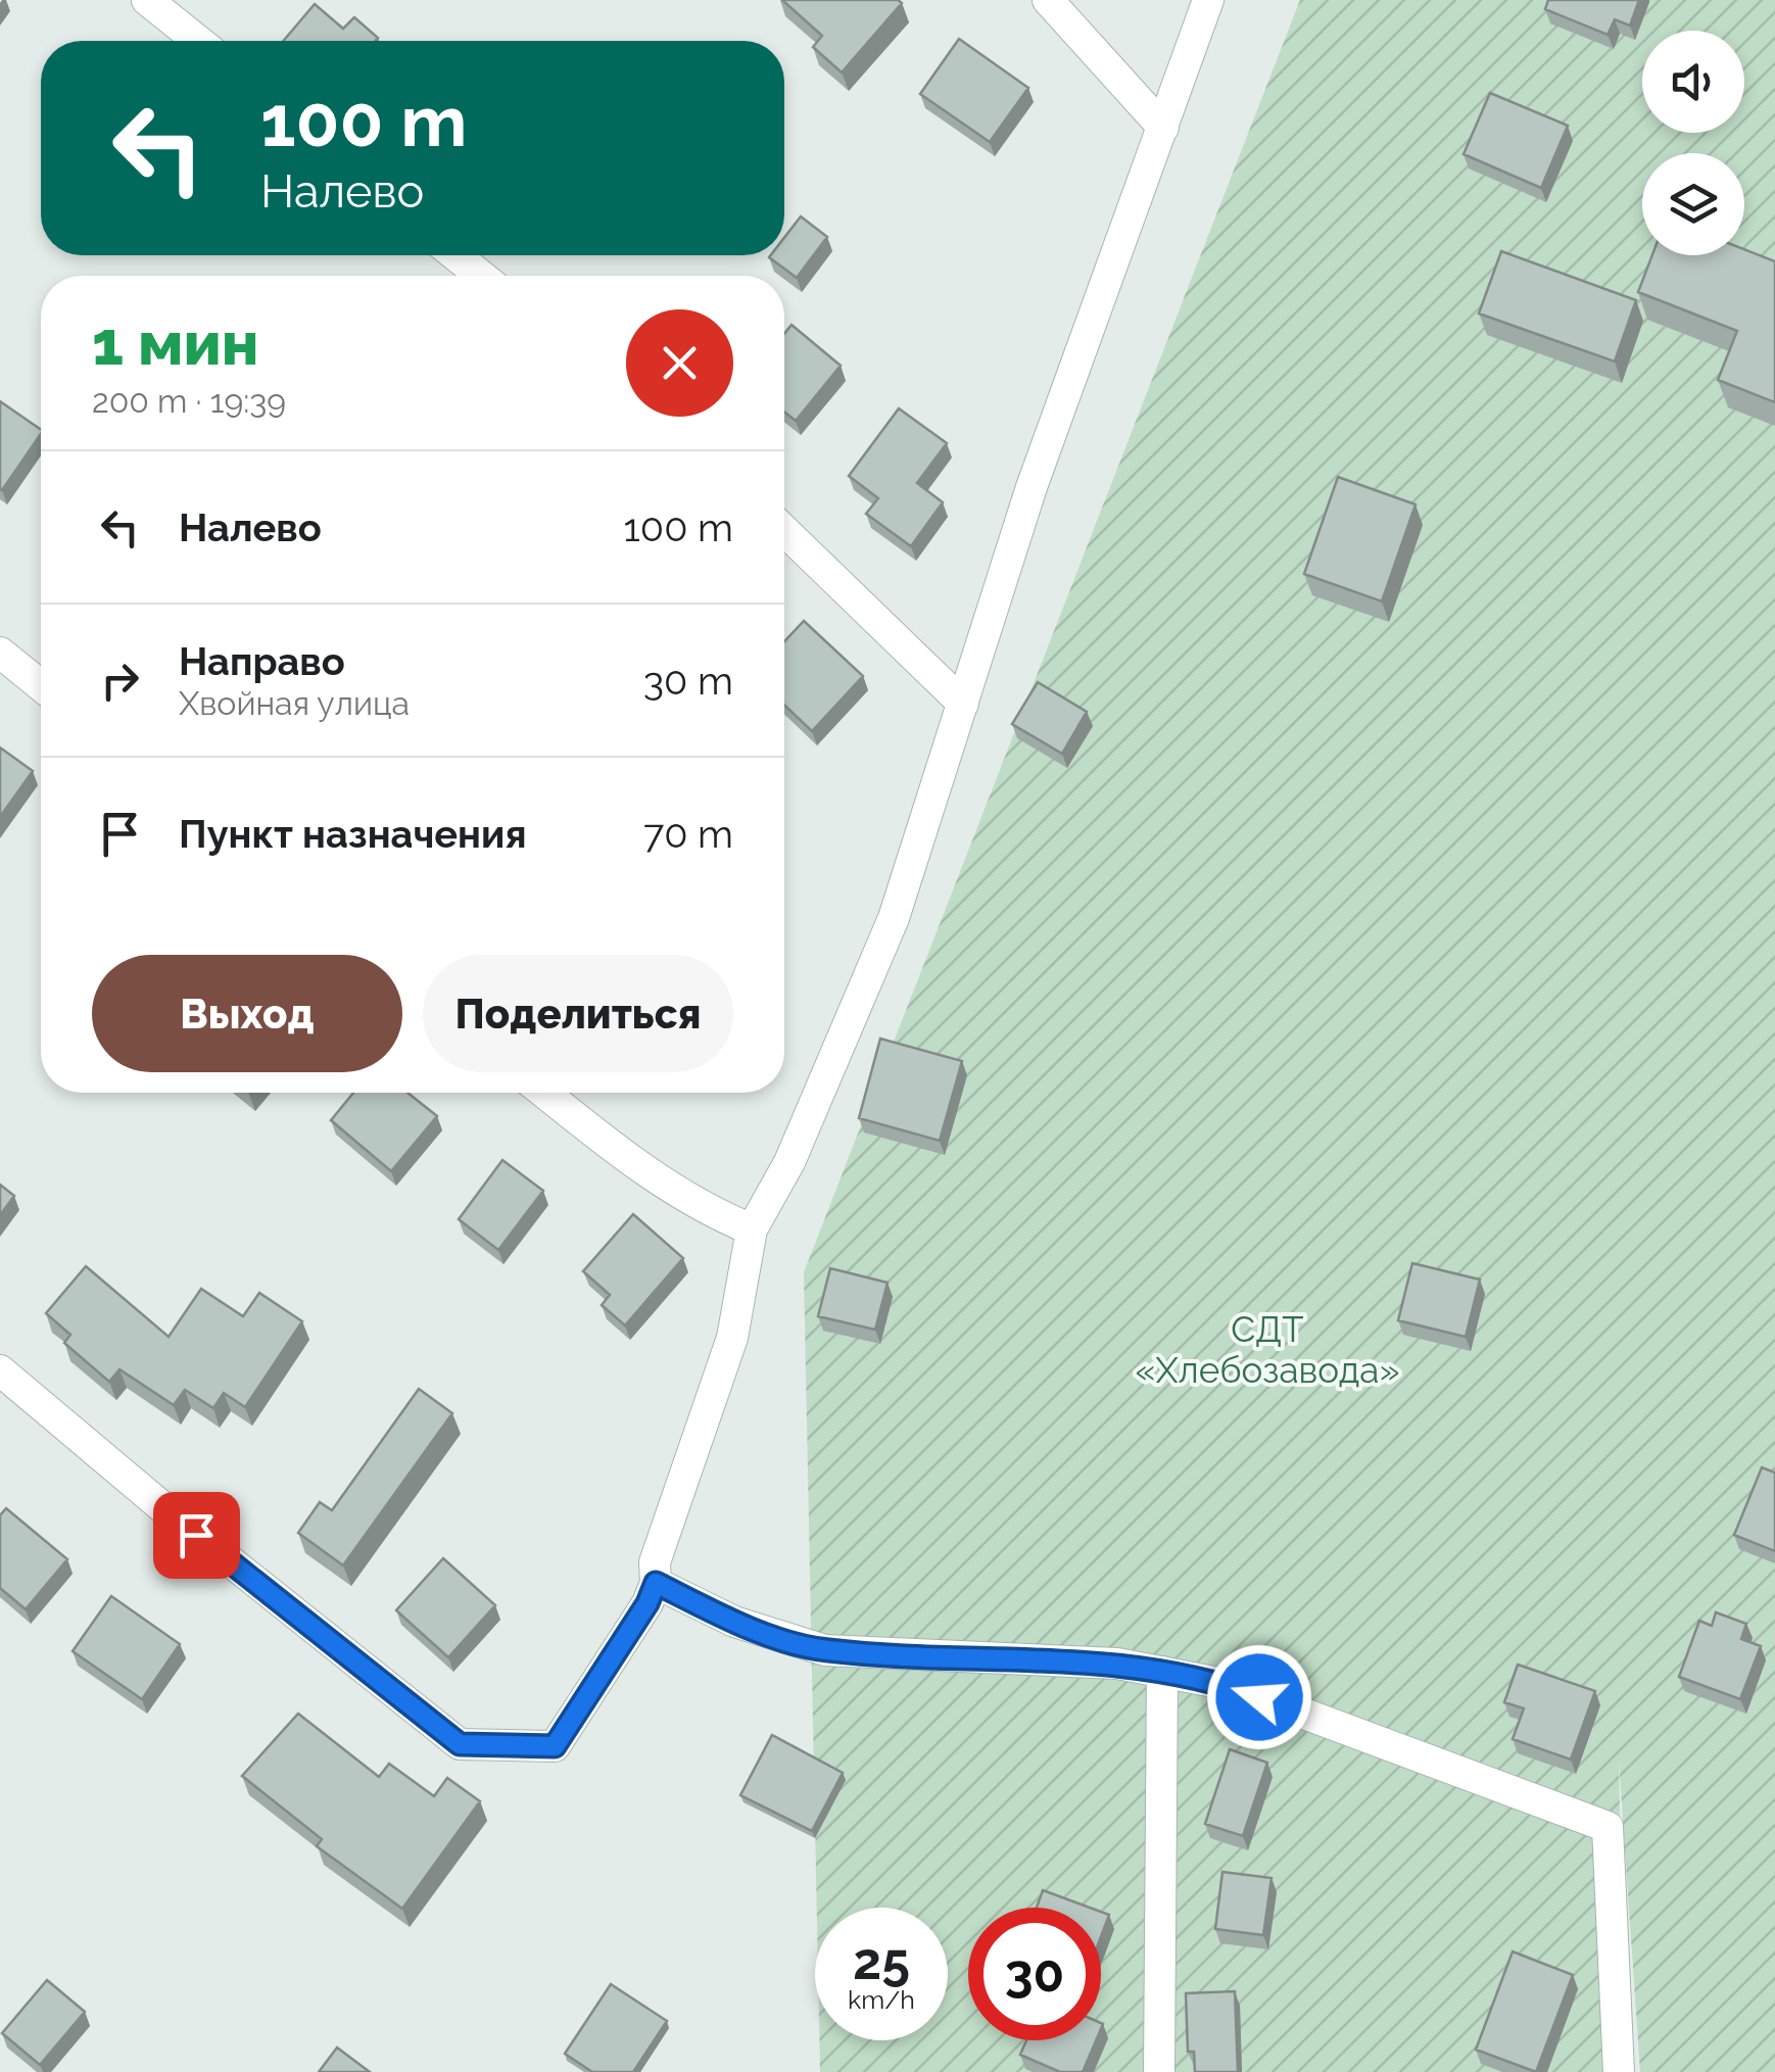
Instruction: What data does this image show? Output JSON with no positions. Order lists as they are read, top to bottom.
{
  "parks": ["СДТ «Хлебозавода»"],
  "page": {
    "turn": ["100 m", "Налево"],
    "heading": ["1 мин", "200 m · 19:39"],
    "list": [
      {
        "name": "Налево",
        "value": "100 m"
      },
      {
        "name": "Направо",
        "note": "Хвойная улица",
        "value": "30 m"
      },
      {
        "name": "Пункт назначения",
        "value": "70 m"
      }
    ],
    "buttons": ["Выход", "Поделиться"],
    "speed": "25 km/h",
    "limit": "30"
  }
}
